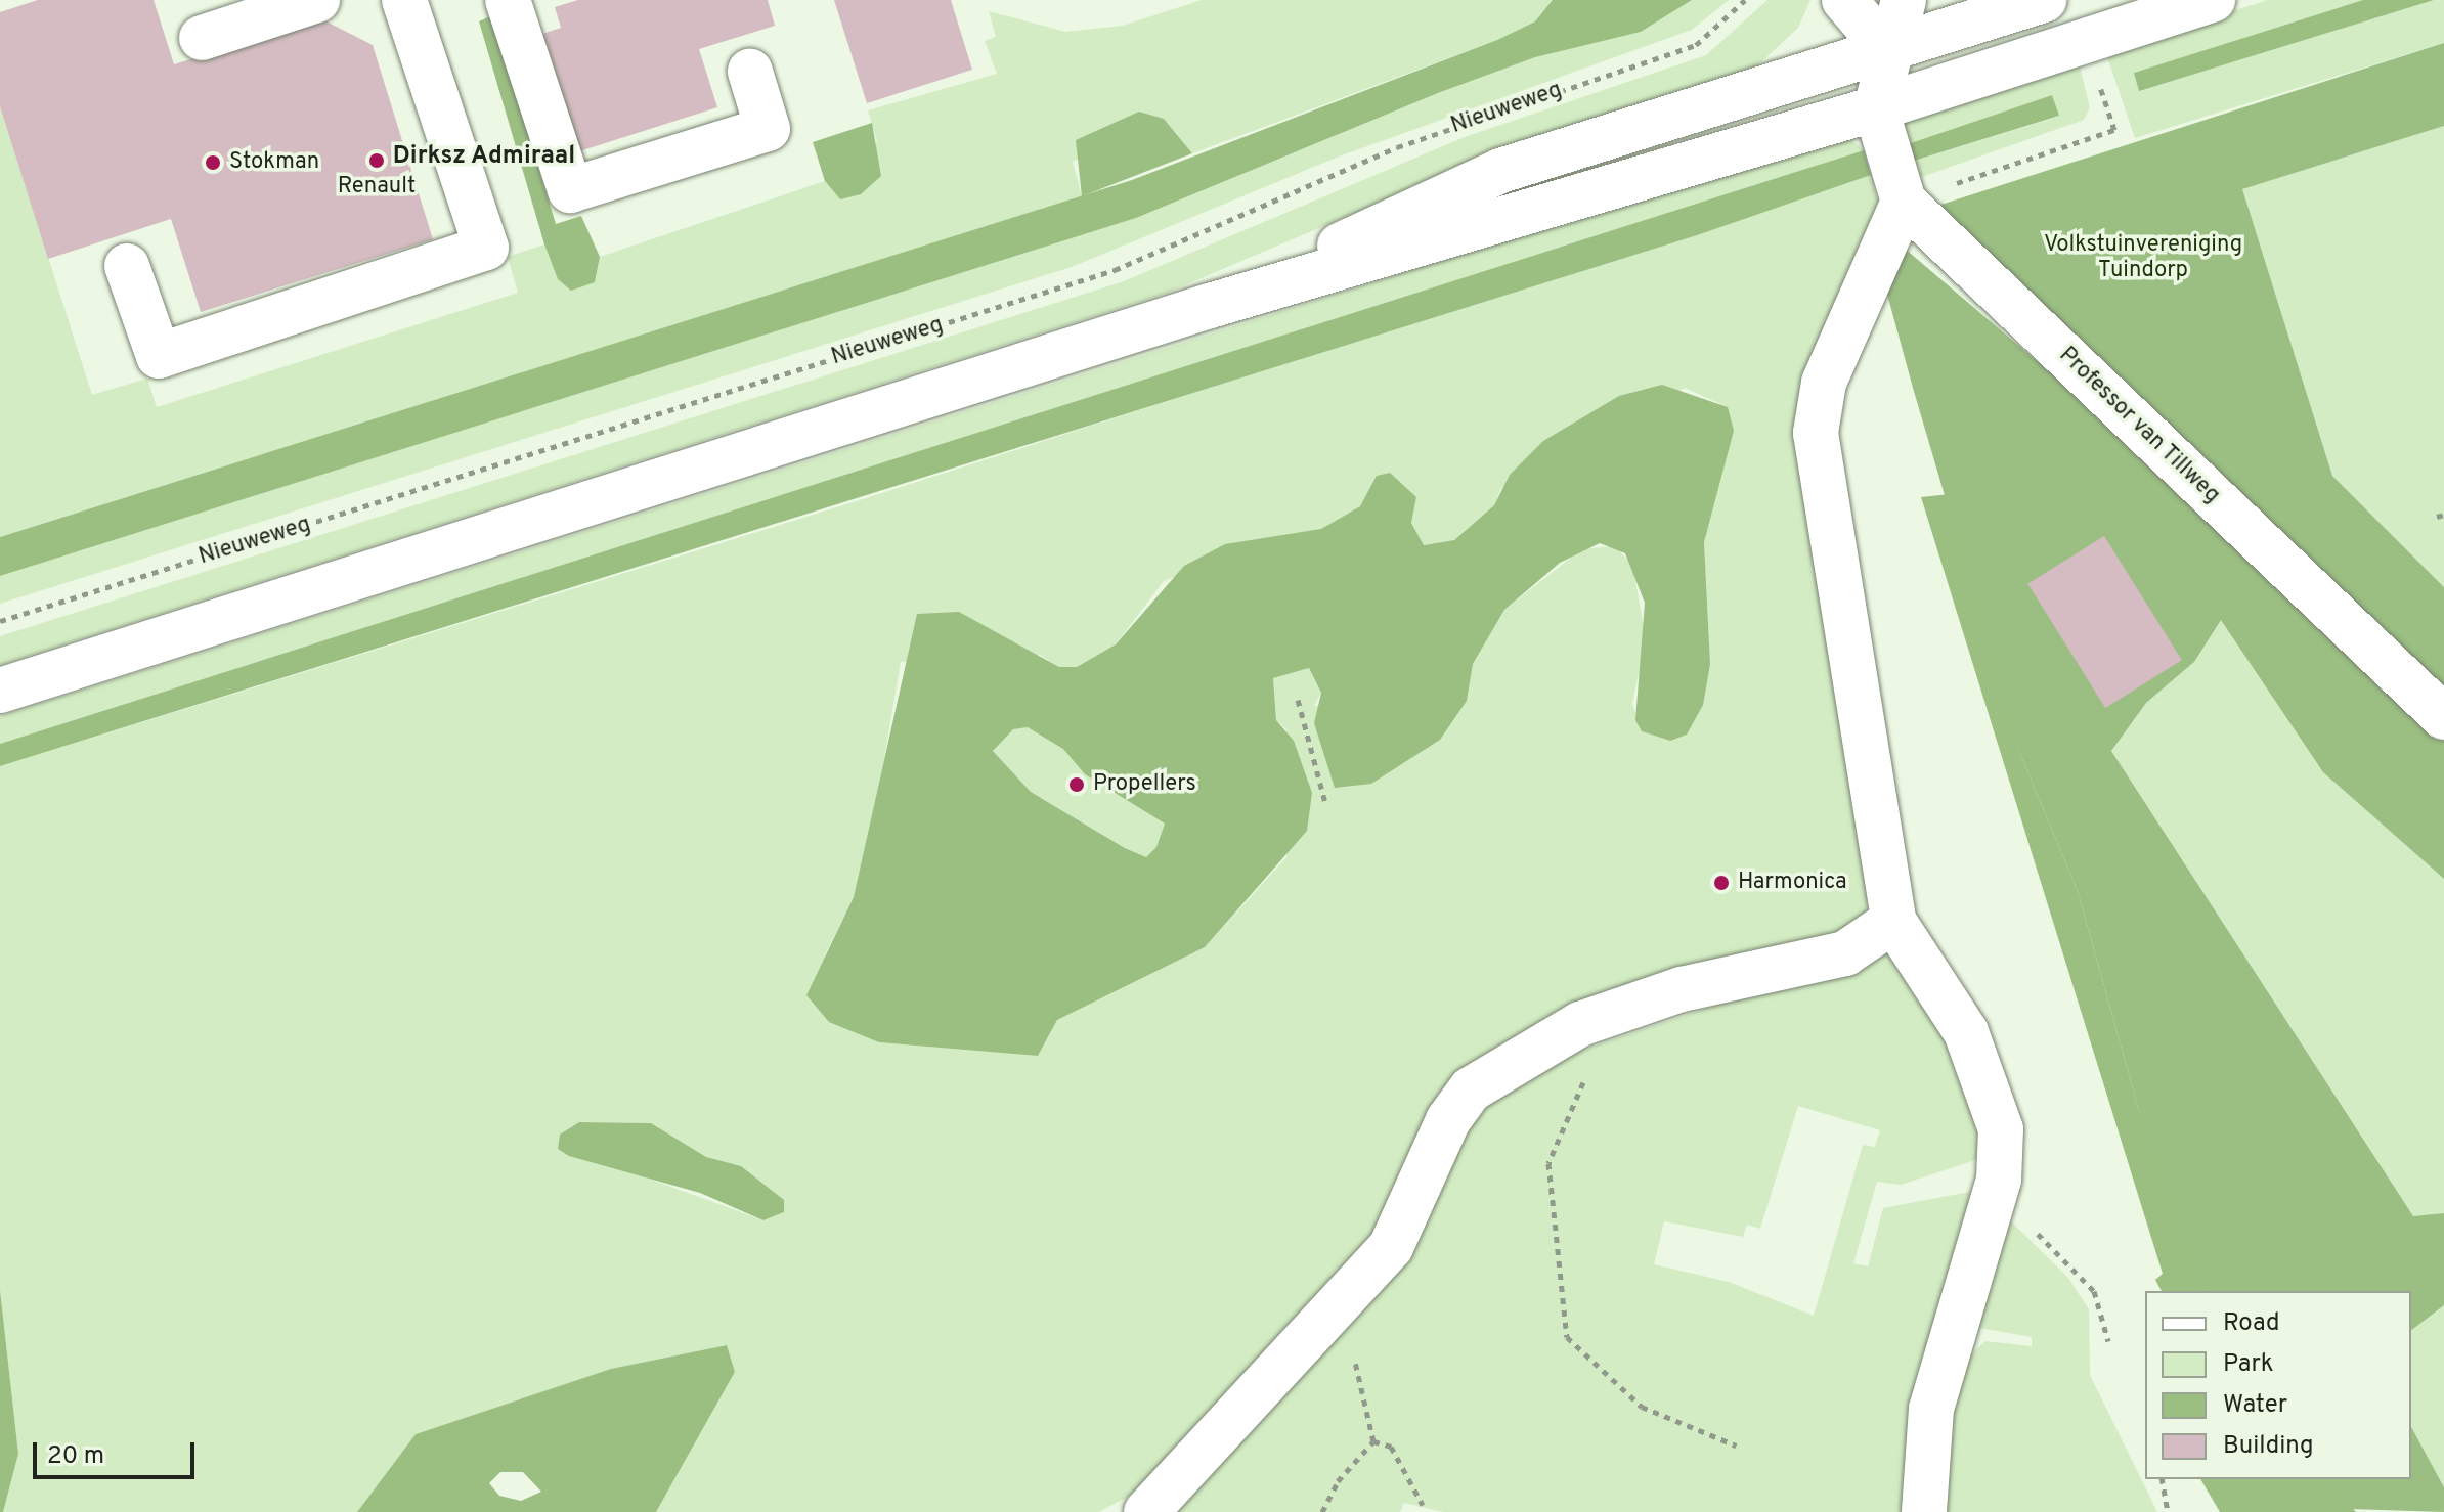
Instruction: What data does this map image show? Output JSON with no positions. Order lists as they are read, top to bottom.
{
  "streets": {
    "street": ["Professor van Tillweg"],
    "path": ["Nieuweweg"]
  },
  "districts": ["Dirksz Admiraal"],
  "parks": ["Volkstuinvereniging Tuindorp"],
  "places": [
    "Renault",
    "Stokman",
    "Propellers",
    "Harmonica"
  ],
  "legend": [
    "Road",
    "Park",
    "Water",
    "Building"
  ],
  "scale_bar": "20 m"
}
